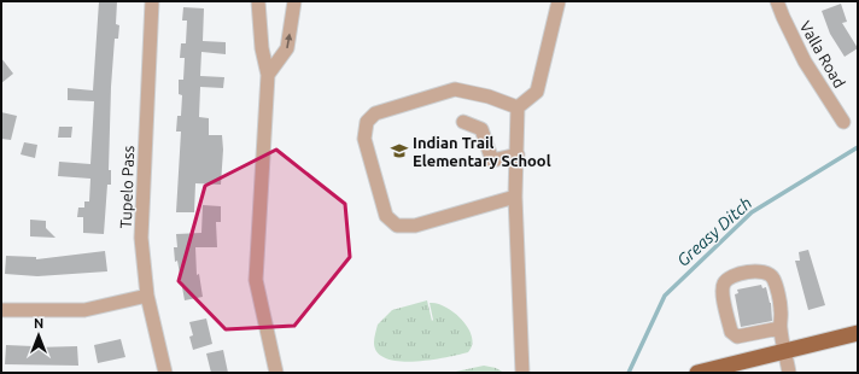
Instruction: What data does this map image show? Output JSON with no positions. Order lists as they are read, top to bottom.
{
  "streets": {
    "street": ["Valla Road", "Tupelo Pass"]
  },
  "water": ["Greasy Ditch"],
  "places": {
    "school or university": ["Indian Trail Elementary School"]
  },
  "north": "top"
}
